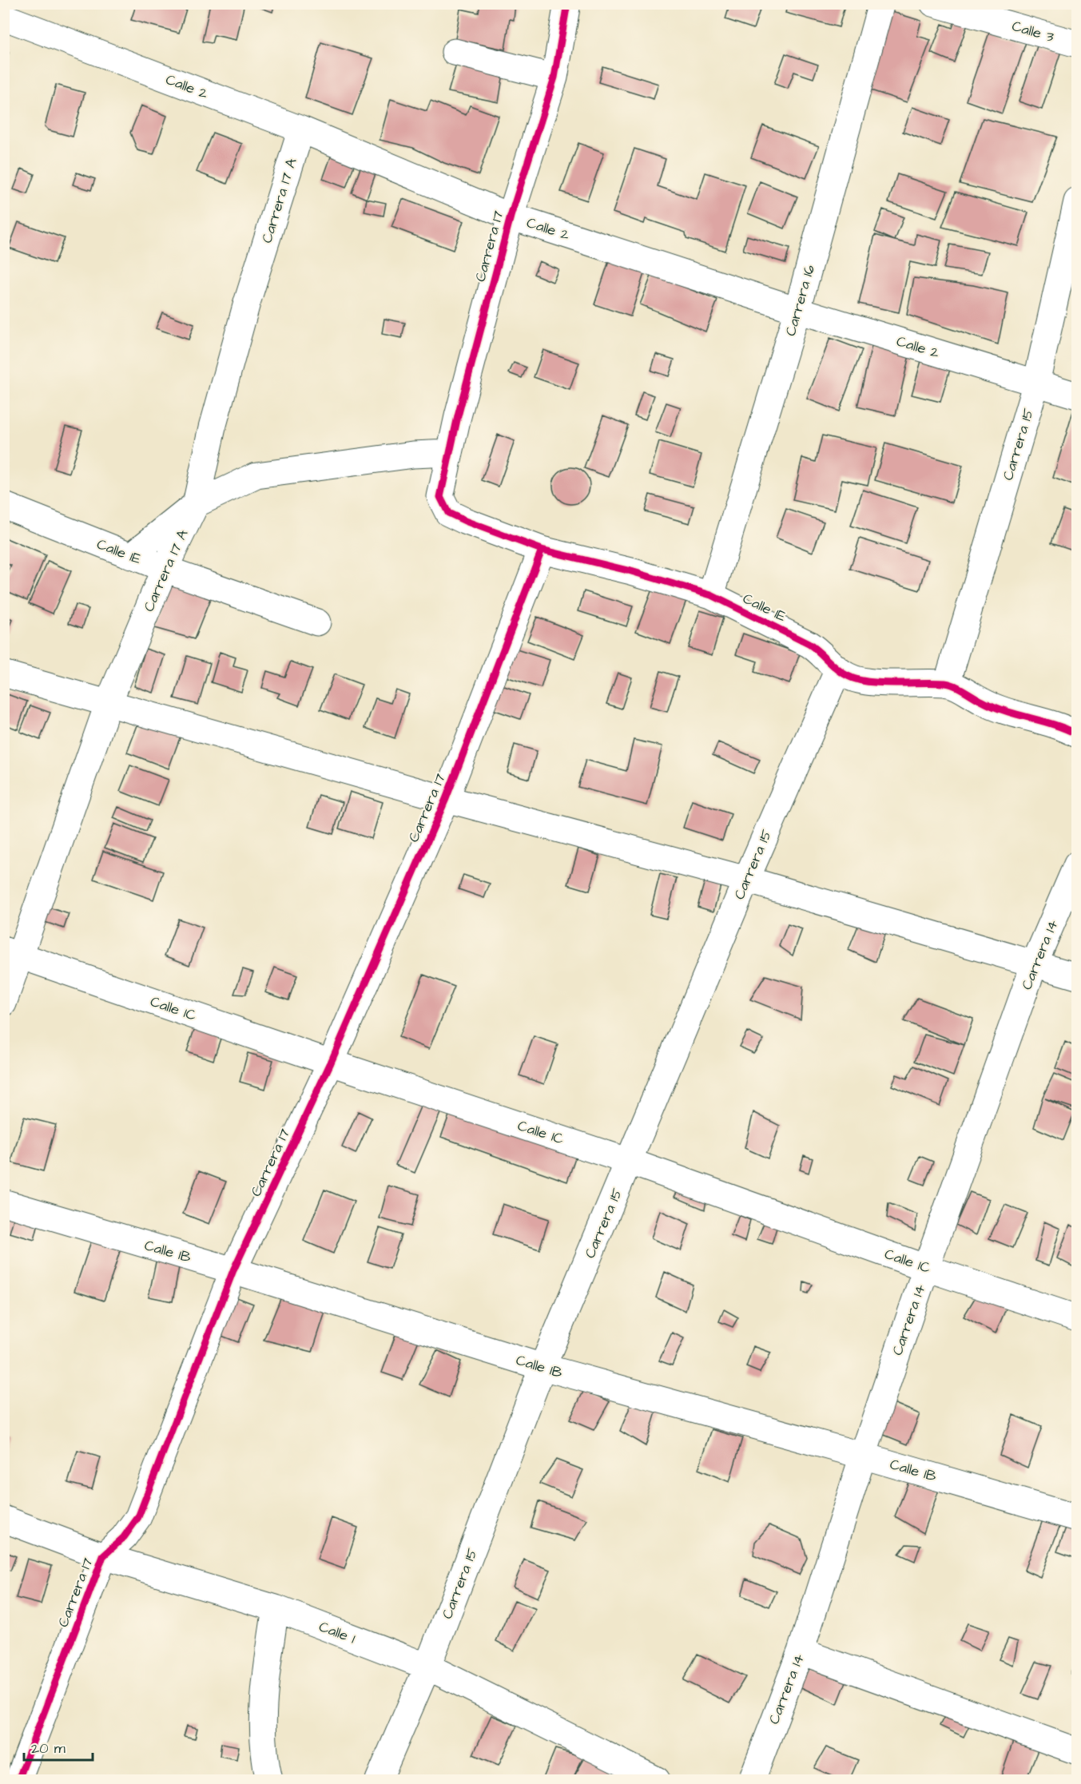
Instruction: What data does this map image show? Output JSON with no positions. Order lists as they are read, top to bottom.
{
  "streets": {
    "street": [
      "Calle 3",
      "Calle 2",
      "Carrera 17 A",
      "Carrera 17",
      "Carrera 16",
      "Carrera 15",
      "Calle 1E",
      "Carrera 14",
      "Calle 1C",
      "Calle 1B",
      "Calle 1"
    ]
  },
  "crossings": [
    ["Calle 2", "Carrera 17 A"],
    ["Calle 2", "Carrera 17"],
    ["Calle 2", "Carrera 16"],
    ["Calle 2", "Carrera 15"],
    ["Carrera 17 A", "Calle 1E"],
    ["Carrera 17 A", "Calle 1C"],
    ["Carrera 17", "Calle 1E"],
    ["Carrera 17", "Calle 1C"],
    ["Carrera 17", "Calle 1B"],
    ["Carrera 17", "Calle 1"],
    ["Carrera 16", "Calle 1E"],
    ["Carrera 15", "Calle 1E"],
    ["Carrera 15", "Calle 1C"],
    ["Carrera 15", "Calle 1B"],
    ["Carrera 15", "Calle 1"],
    ["Carrera 14", "Calle 1C"],
    ["Carrera 14", "Calle 1B"]
  ],
  "scale_bar": "20 m"
}
